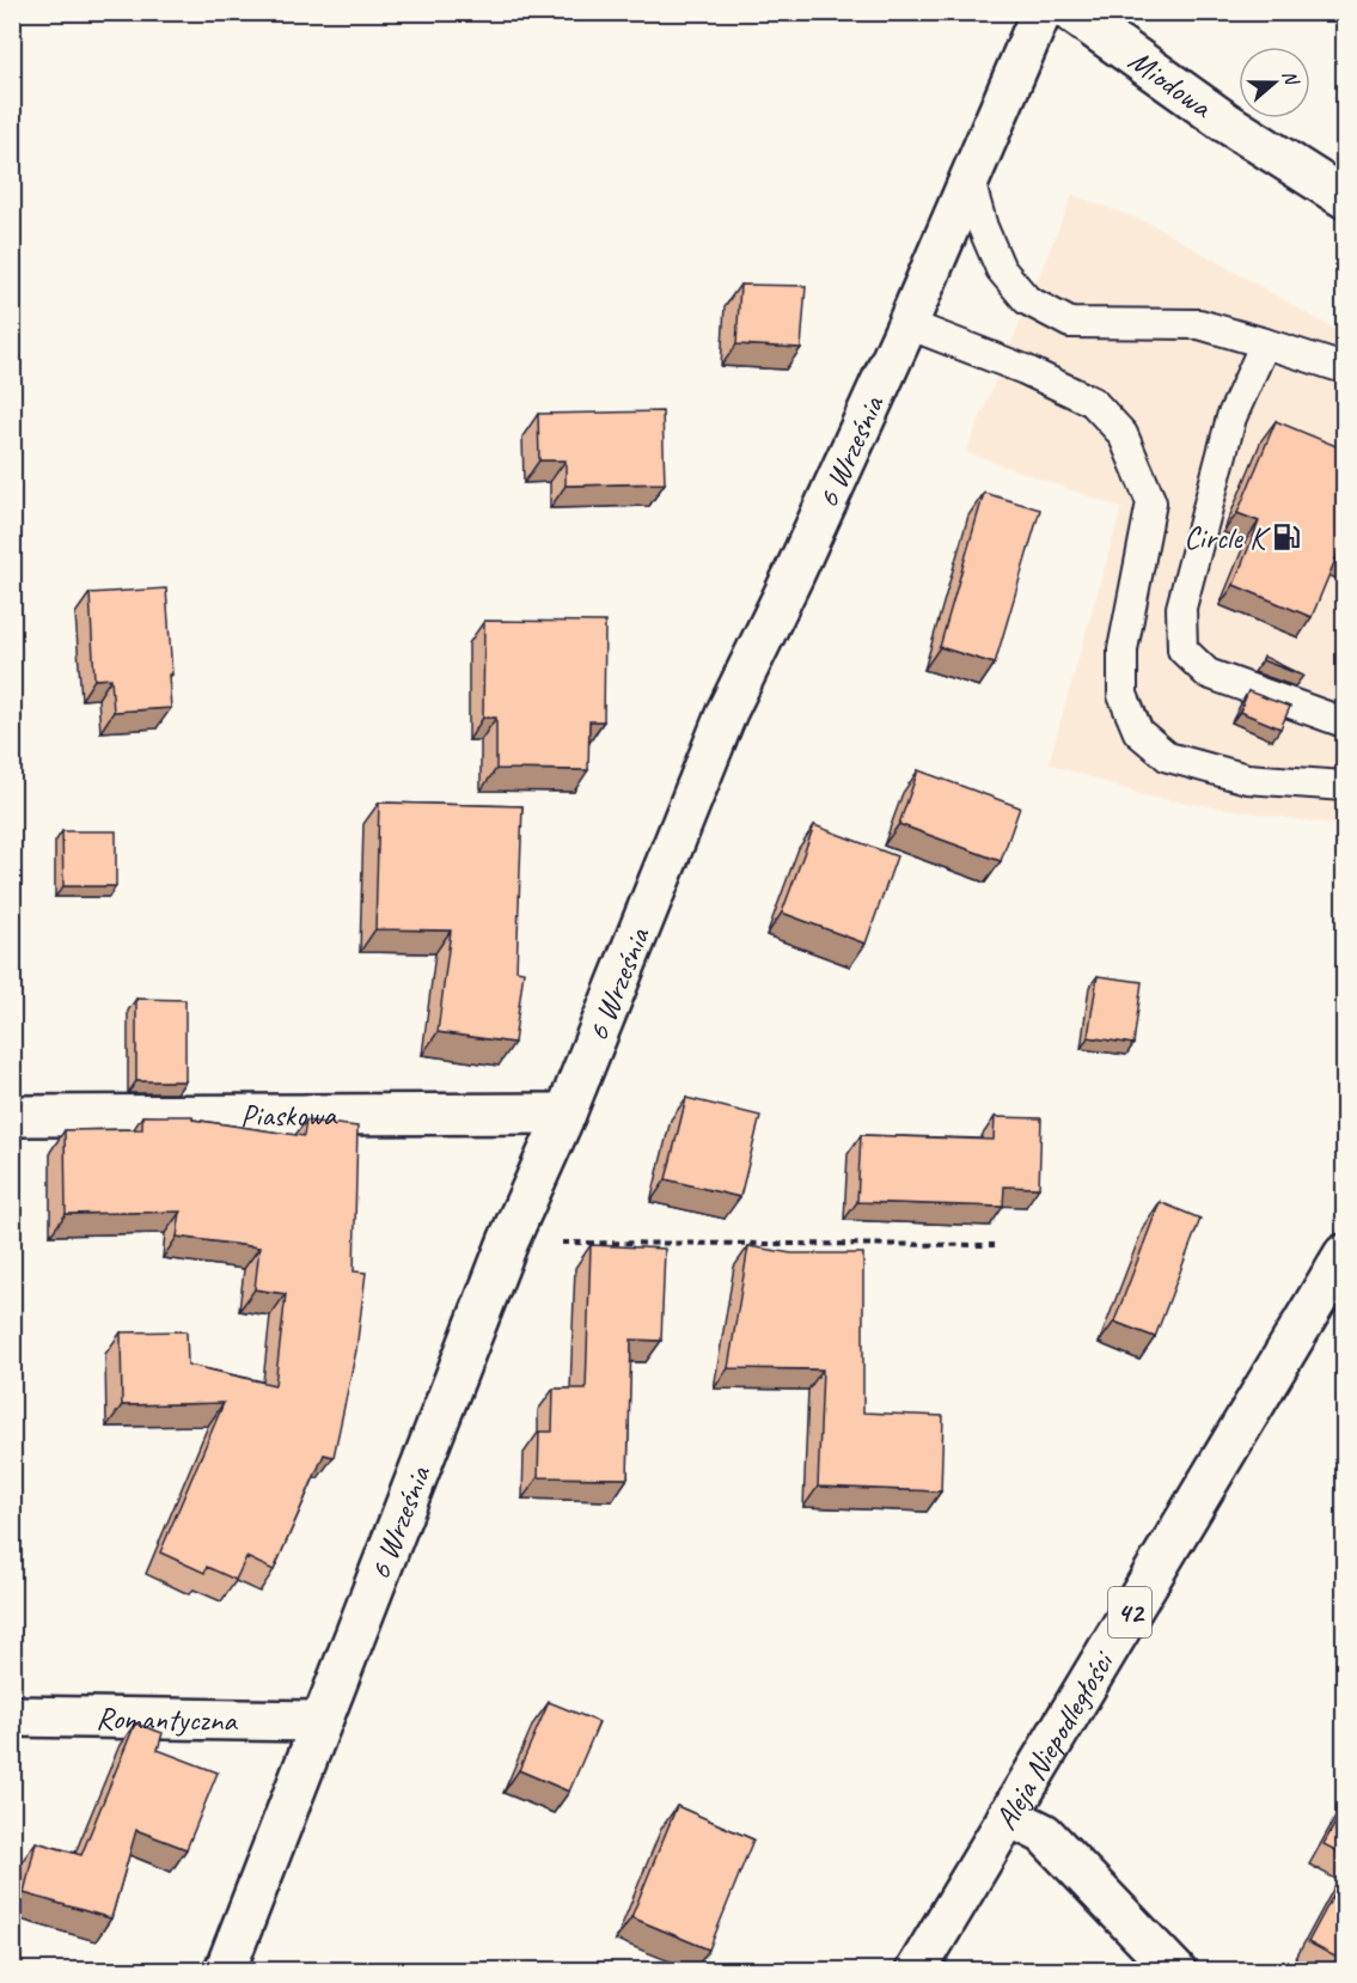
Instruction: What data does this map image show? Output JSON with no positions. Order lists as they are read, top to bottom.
{
  "streets": {
    "street": [
      "Miodowa",
      "6 Września",
      "Piaskowa",
      "42",
      "Romantyczna",
      "Aleja Niepodległości"
    ]
  },
  "crossings": [
    ["6 Września", "Piaskowa"],
    ["6 Września", "Romantyczna"]
  ],
  "places": {
    "fuel station": ["Circle K"]
  },
  "north": "right"
}
